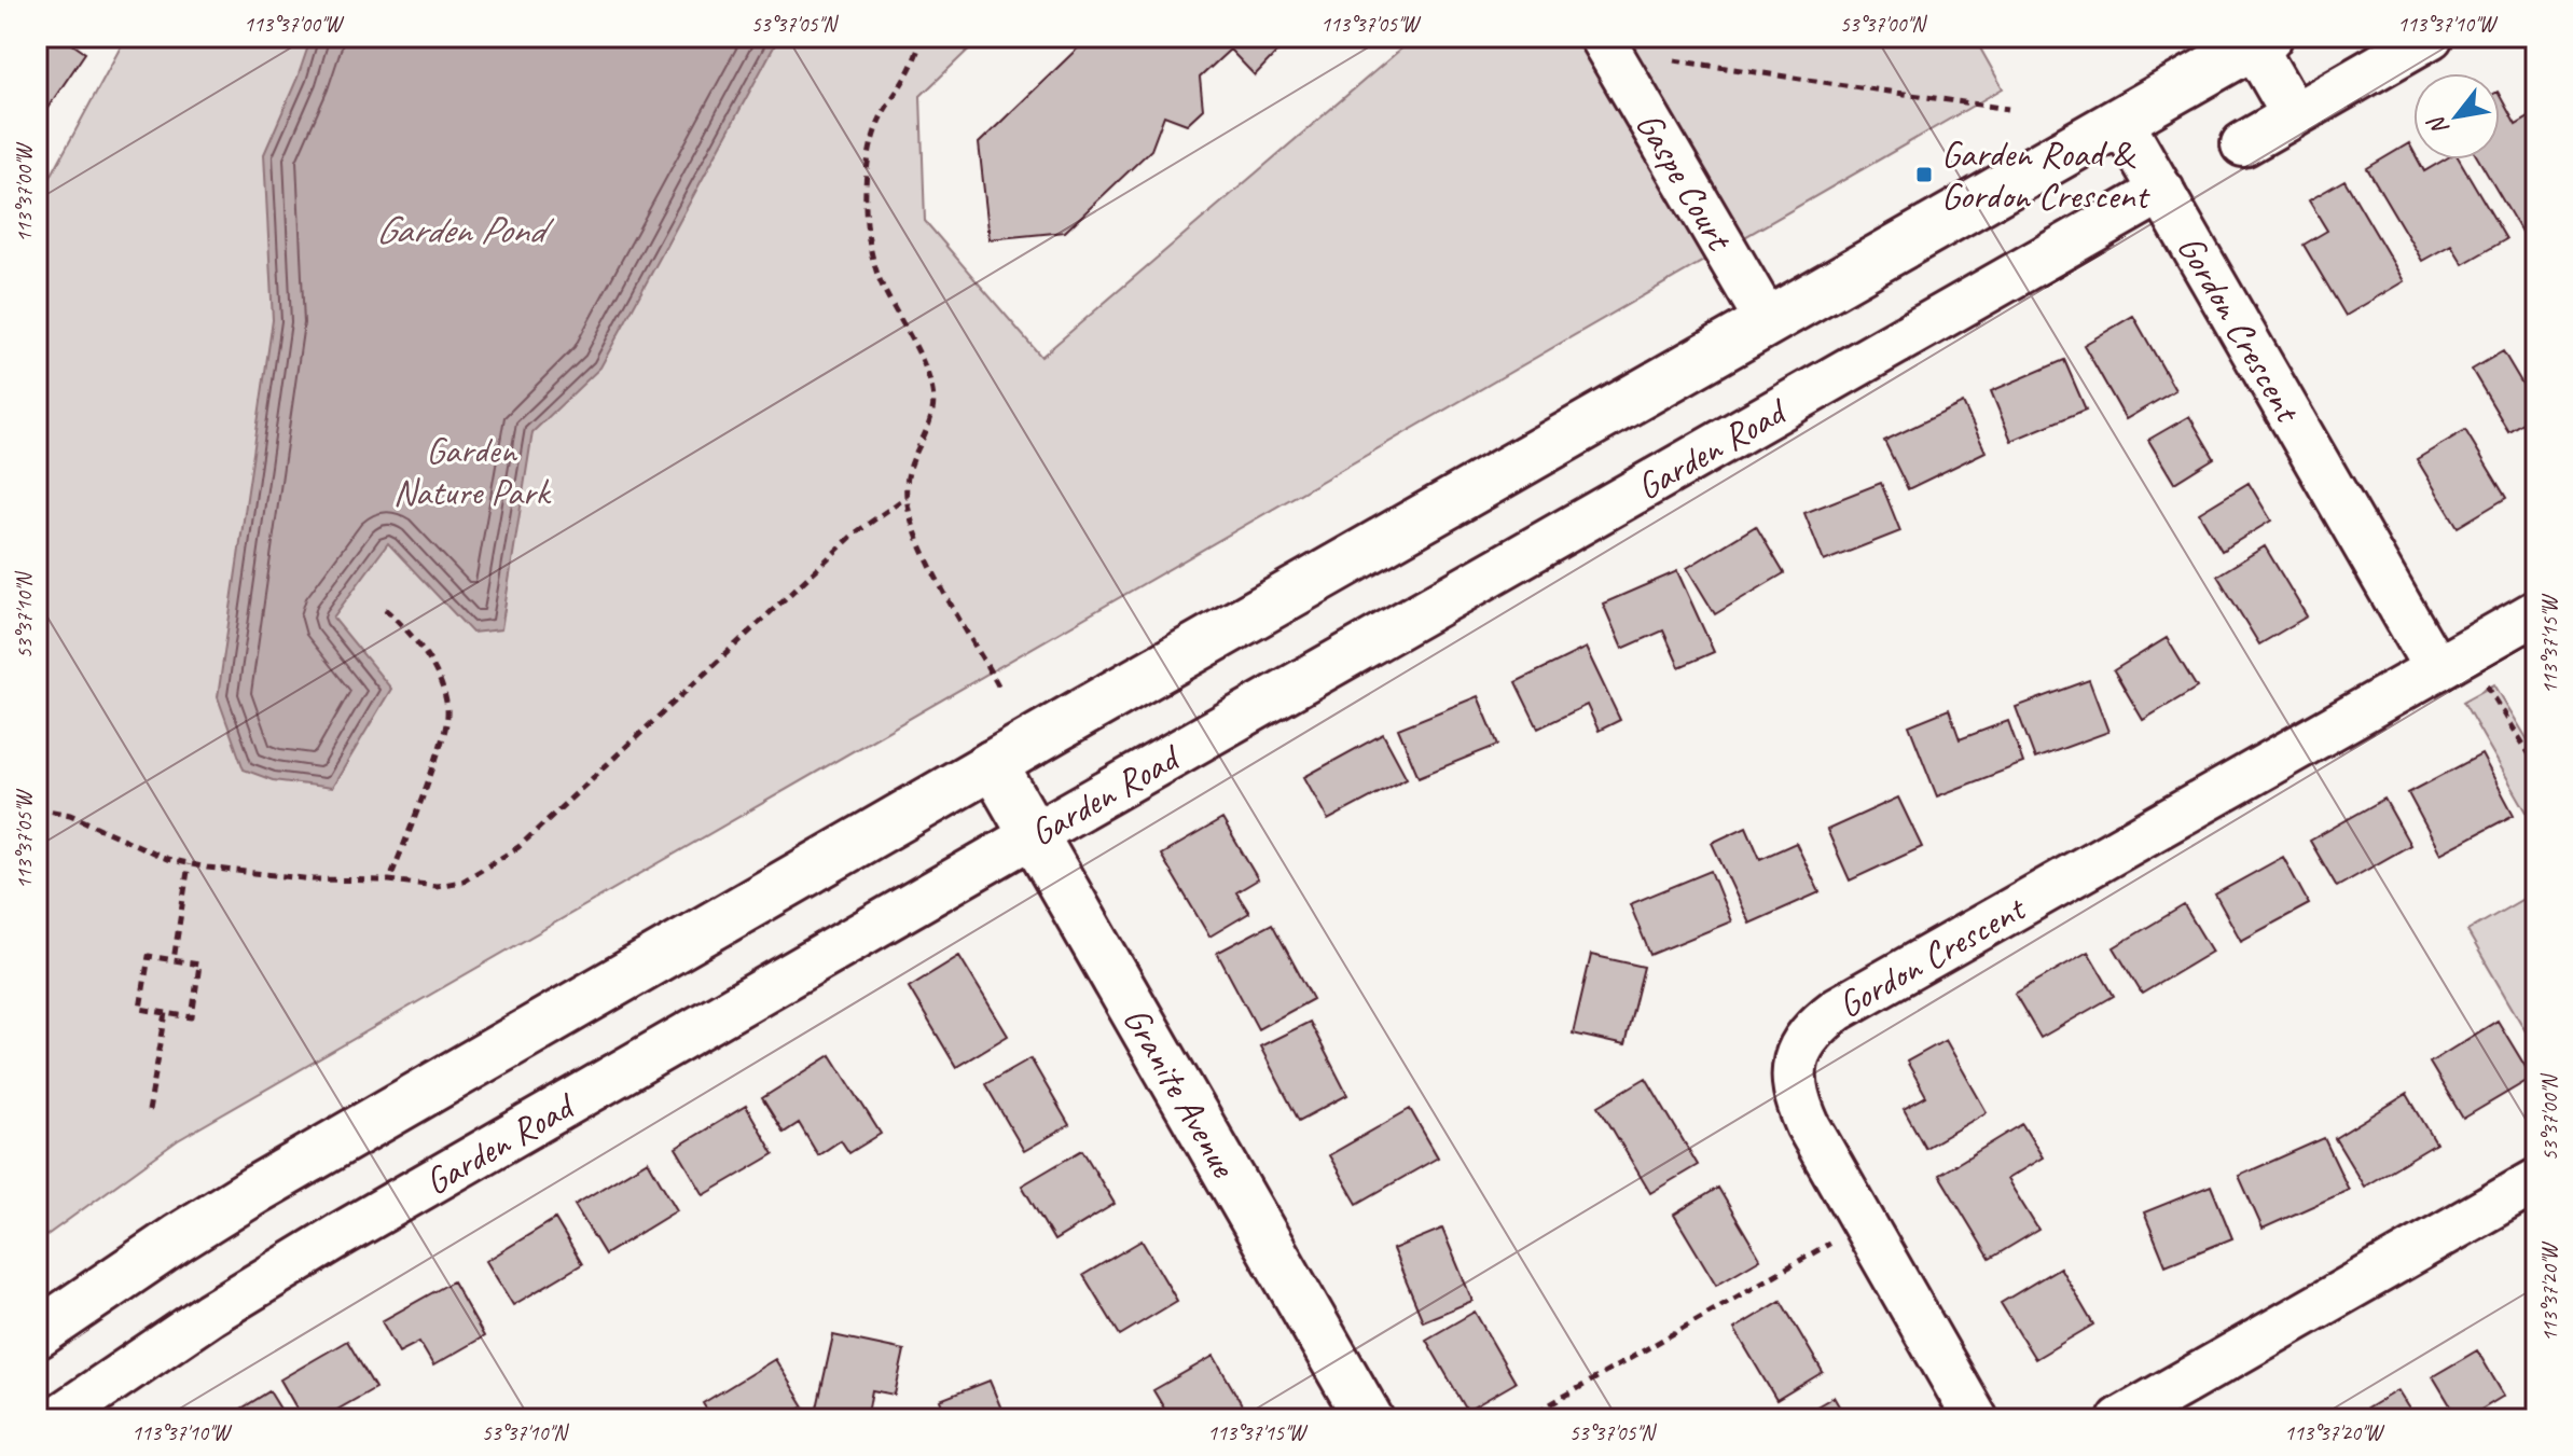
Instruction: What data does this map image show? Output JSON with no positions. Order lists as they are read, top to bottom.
{
  "streets": {
    "street": [
      "Gaspe Court",
      "Gordon Crescent",
      "Garden Road",
      "Granite Avenue"
    ]
  },
  "crossings": [
    ["Gordon Crescent", "Garden Road"],
    ["Garden Road", "Granite Avenue"]
  ],
  "water": ["Garden Pond"],
  "parks": ["Garden Nature Park"],
  "places": {
    "transit": ["Garden Road & Gordon Crescent"]
  },
  "north": "bottom left",
  "coordinates": [
    "113°37'00\"W",
    "53°37'05\"N",
    "113°37'05\"W",
    "53°37'00\"N",
    "113°37'10\"W",
    "53°37'10\"N",
    "113°37'15\"W",
    "113°37'20\"W"
  ]
}
